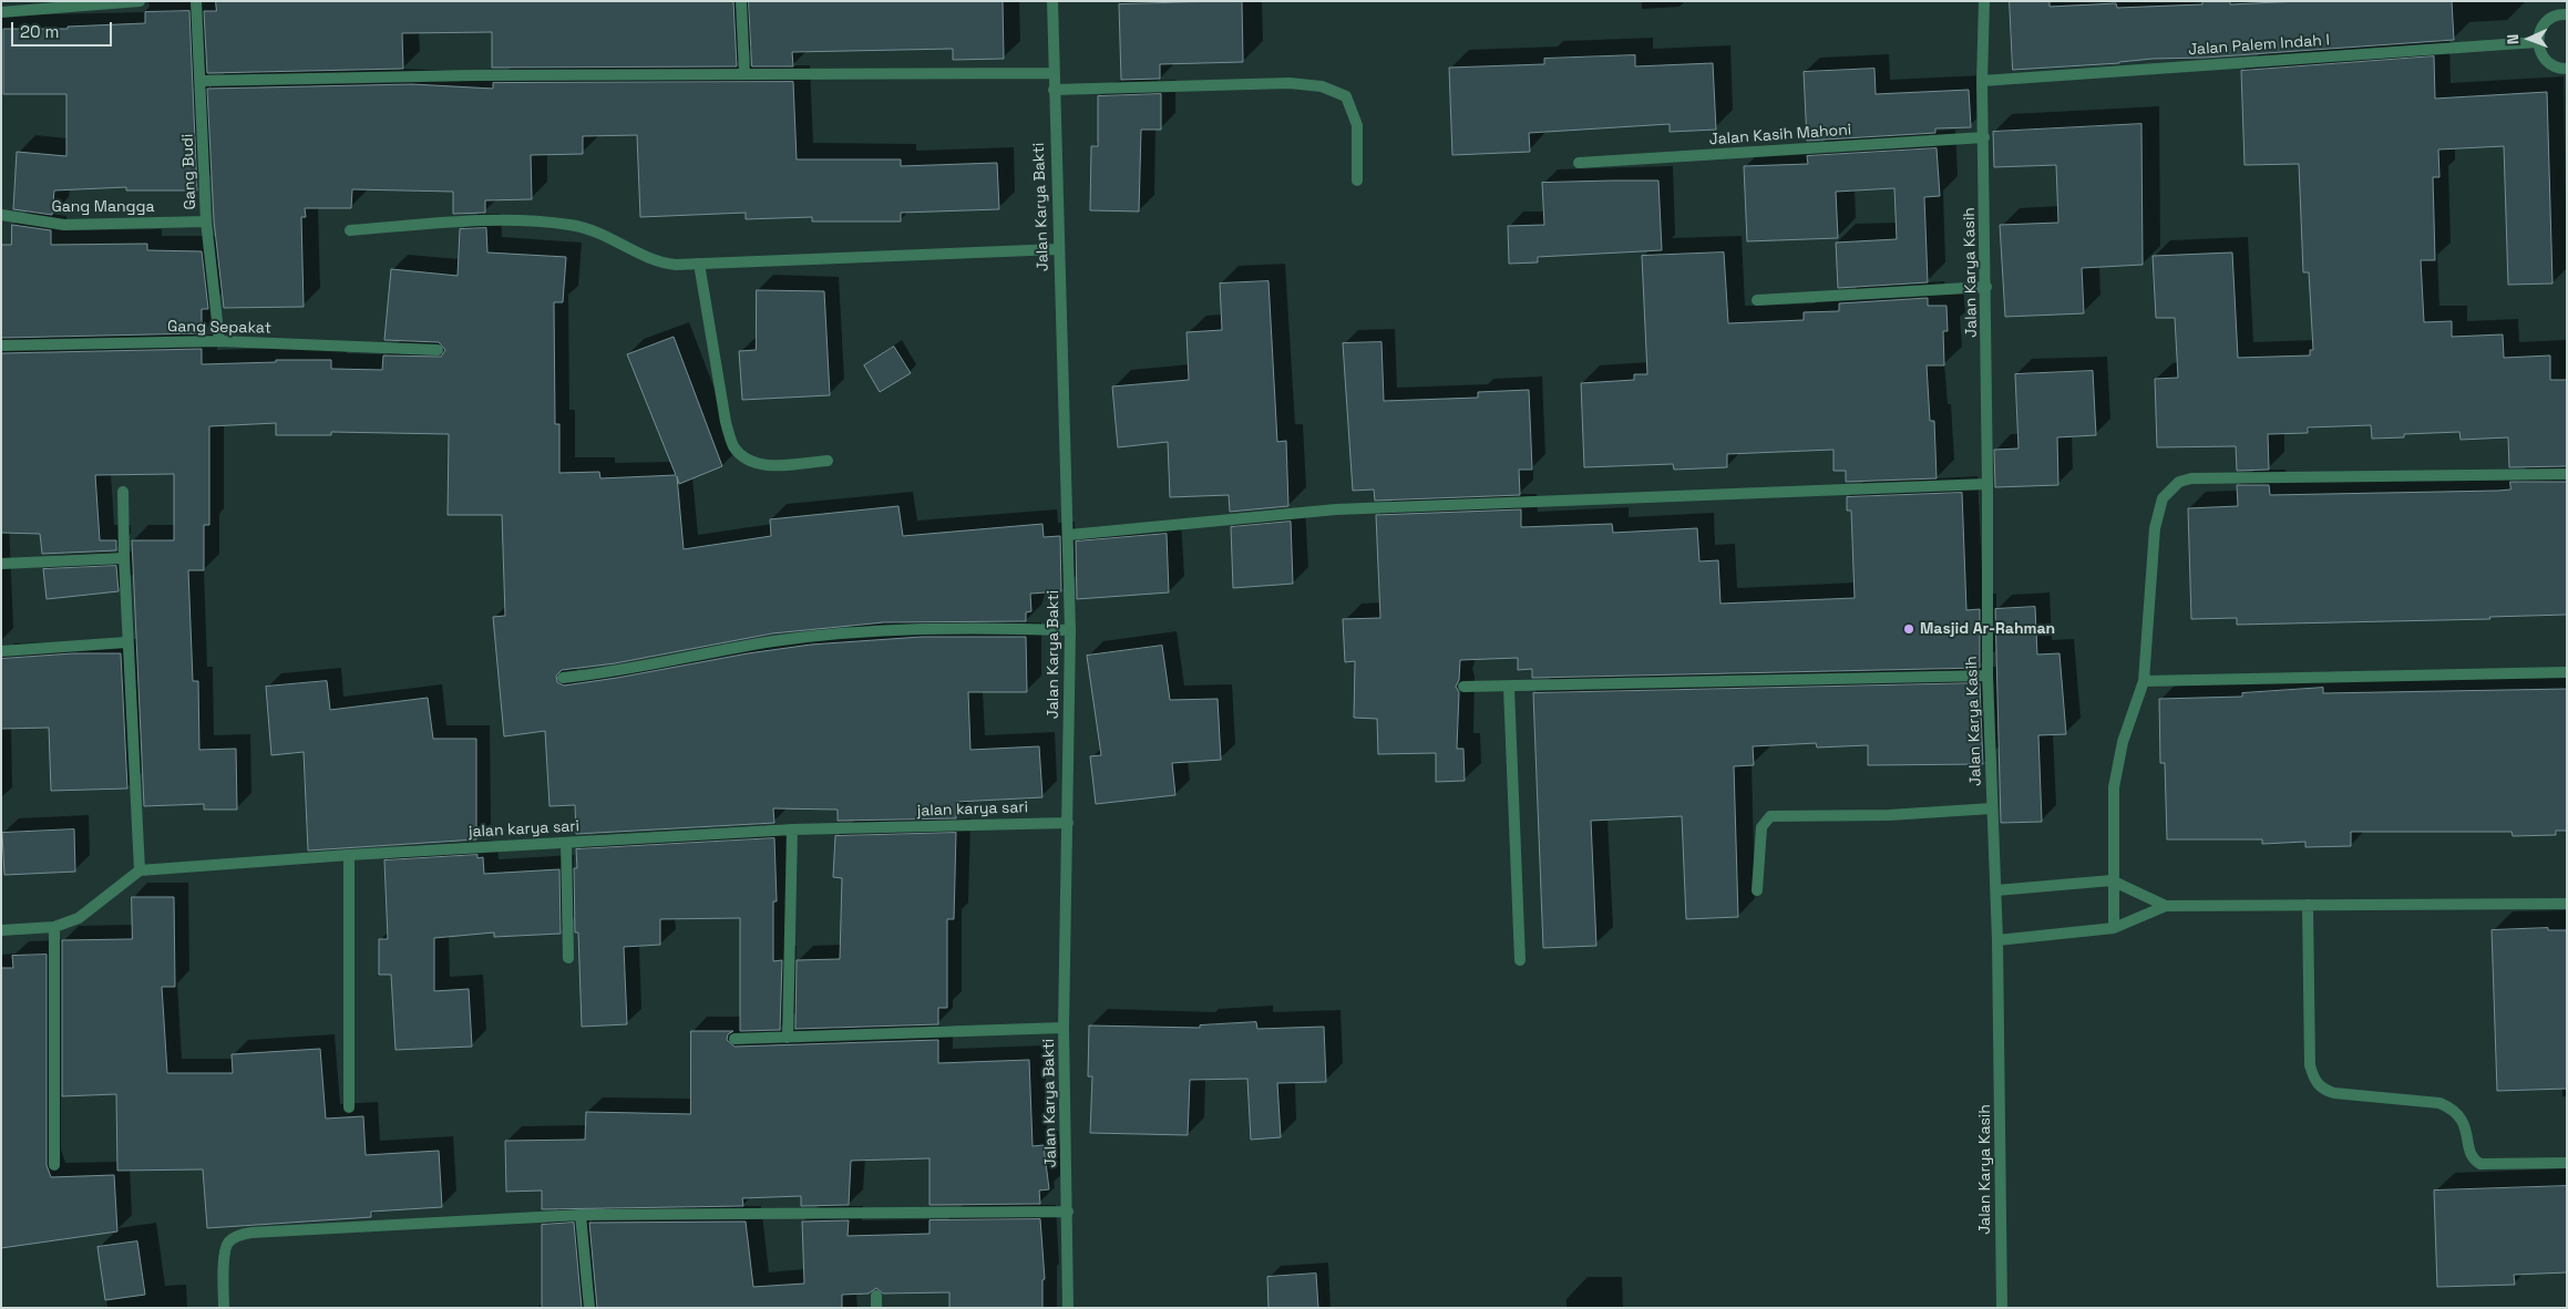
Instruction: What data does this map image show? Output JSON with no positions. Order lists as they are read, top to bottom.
{
  "streets": {
    "street": [
      "Jalan Palem Indah I",
      "Jalan Kasih Mahoni",
      "Gang Budi",
      "Gang Mangga",
      "Jalan Karya Bakti",
      "Jalan Karya Kasih",
      "Gang Sepakat",
      "jalan karya sari"
    ]
  },
  "crossings": [
    ["Jalan Palem Indah I", "Jalan Karya Kasih"],
    ["Jalan Kasih Mahoni", "Jalan Karya Kasih"],
    ["Gang Budi", "Gang Mangga"],
    ["Gang Budi", "Gang Sepakat"],
    ["Jalan Karya Bakti", "jalan karya sari"]
  ],
  "places": ["Masjid Ar-Rahman"],
  "scale_bar": "20 m",
  "north": "left"
}
